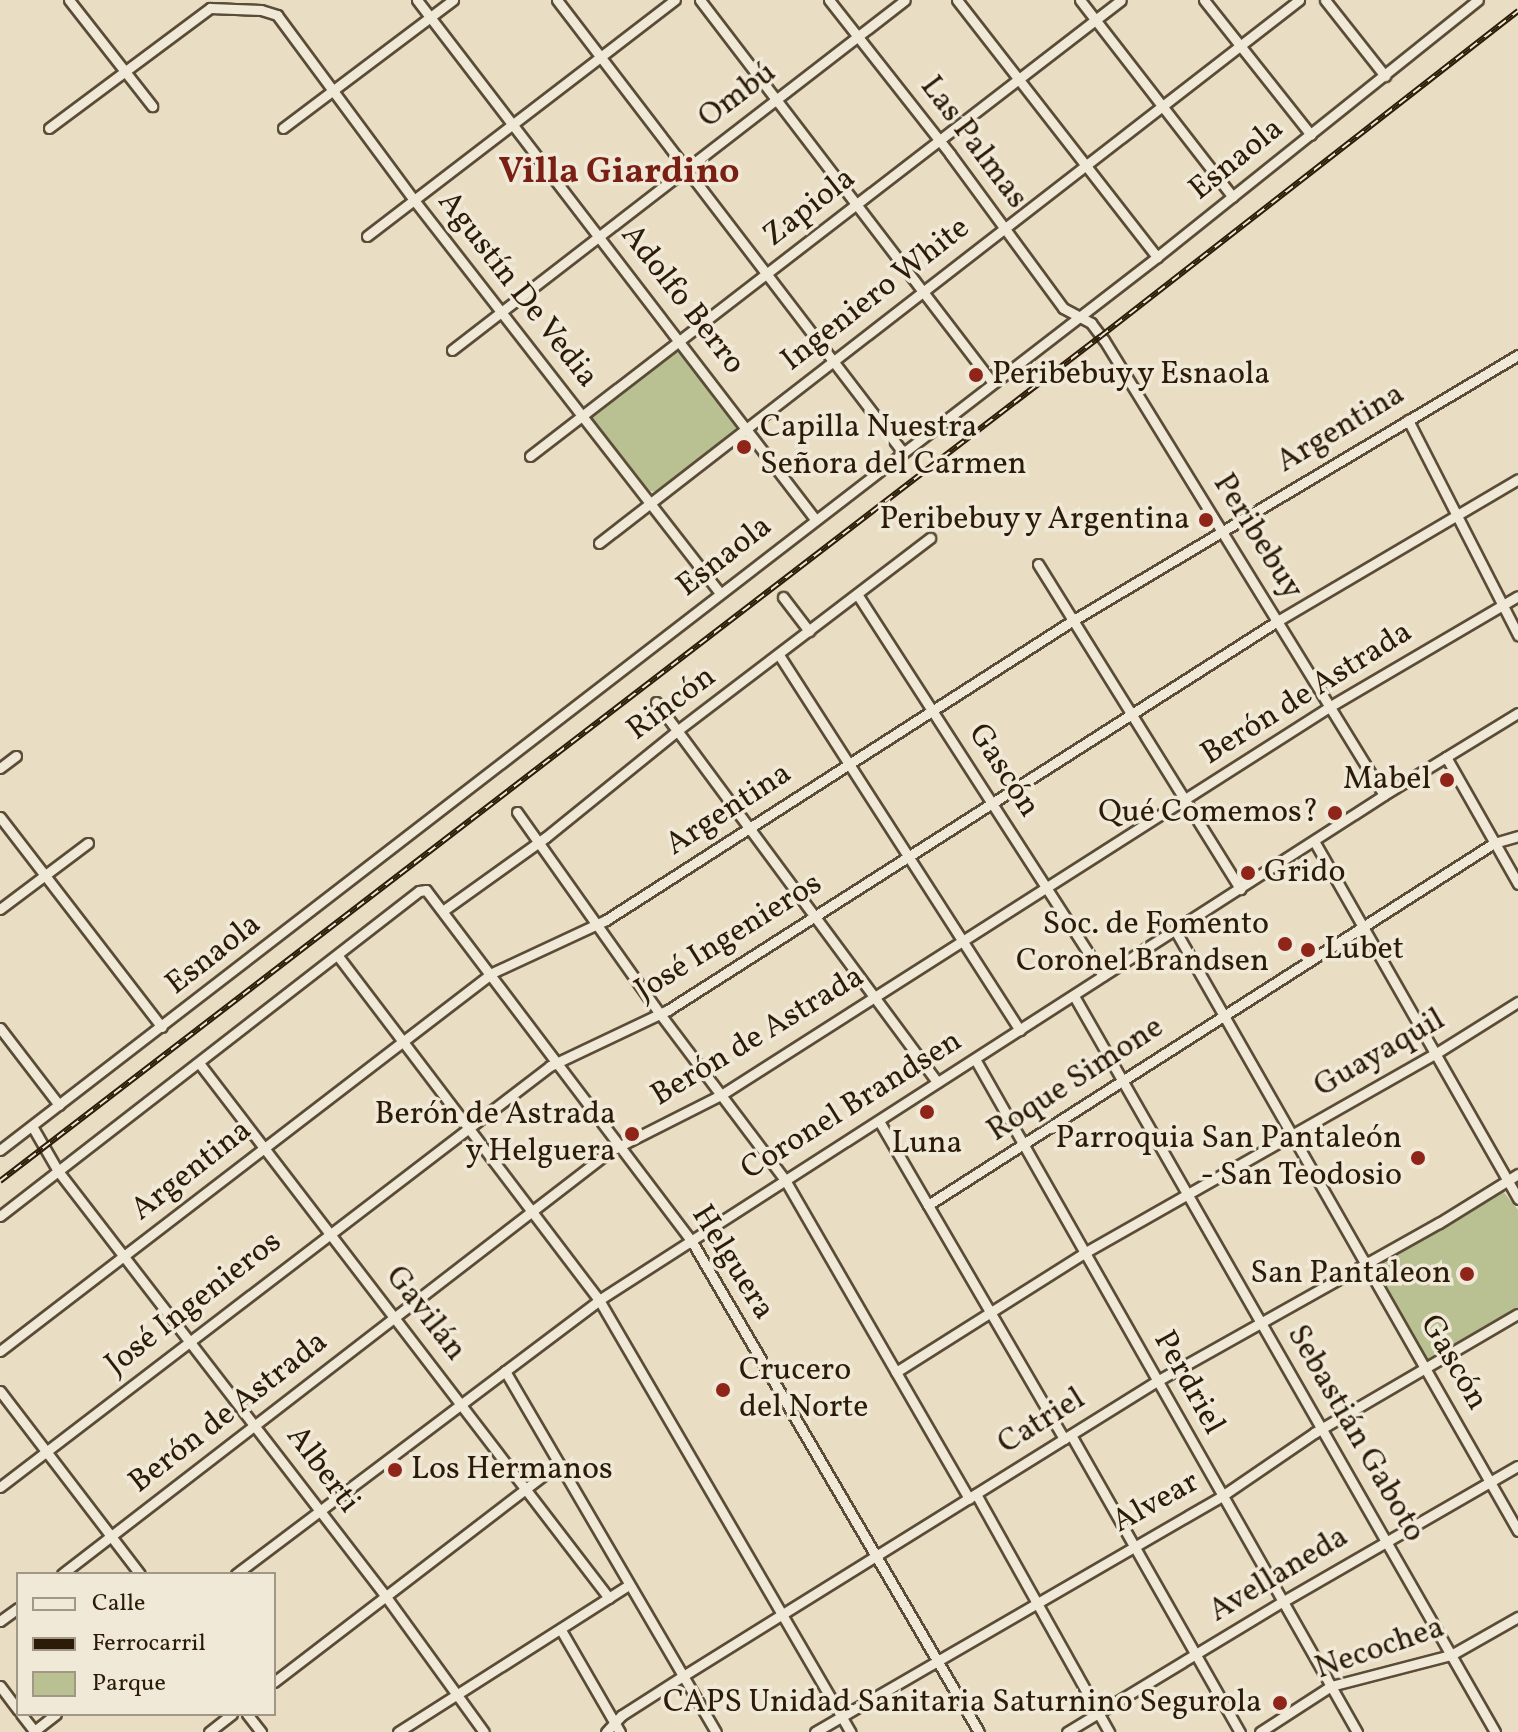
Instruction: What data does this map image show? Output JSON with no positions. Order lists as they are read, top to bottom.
{
  "streets": {
    "street": [
      "Ombú",
      "Las Palmas",
      "Esnaola",
      "Zapiola",
      "Agustín De Vedia",
      "Ingeniero White",
      "Adolfo Berro",
      "Argentina",
      "Peribebuy",
      "Berón de Astrada",
      "Rincón",
      "Gascón",
      "José Ingenieros",
      "Guayaquil",
      "Roque Simone",
      "Coronel Brandsen",
      "Helguera",
      "Gavilán",
      "Perdriel",
      "Catriel",
      "Sebastián Gaboto",
      "Alberti",
      "Alvear",
      "Avellaneda",
      "Necochea"
    ]
  },
  "crossings": [
    ["Ombú", "Las Palmas"],
    ["Ombú", "Agustín De Vedia"],
    ["Ombú", "Adolfo Berro"],
    ["Las Palmas", "Esnaola"],
    ["Las Palmas", "Zapiola"],
    ["Las Palmas", "Ingeniero White"],
    ["Las Palmas", "Peribebuy"],
    ["Esnaola", "Agustín De Vedia"],
    ["Esnaola", "Adolfo Berro"],
    ["Esnaola", "Peribebuy"],
    ["Esnaola", "Alberti"],
    ["Zapiola", "Agustín De Vedia"],
    ["Zapiola", "Adolfo Berro"],
    ["Agustín De Vedia", "Ingeniero White"],
    ["Ingeniero White", "Adolfo Berro"],
    ["Argentina", "Peribebuy"],
    ["Argentina", "Gascón"],
    ["Argentina", "Helguera"],
    ["Argentina", "Gavilán"],
    ["Argentina", "Alberti"],
    ["Peribebuy", "Berón de Astrada"],
    ["Peribebuy", "José Ingenieros"],
    ["Peribebuy", "Coronel Brandsen"],
    ["Berón de Astrada", "Gascón"],
    ["Berón de Astrada", "Helguera"],
    ["Berón de Astrada", "Gavilán"],
    ["Berón de Astrada", "Alberti"],
    ["Rincón", "Gascón"],
    ["Rincón", "Helguera"],
    ["Gascón", "José Ingenieros"],
    ["Gascón", "Guayaquil"],
    ["Gascón", "Roque Simone"],
    ["Gascón", "Coronel Brandsen"],
    ["Gascón", "Catriel"],
    ["Gascón", "Alvear"],
    ["Gascón", "Avellaneda"],
    ["José Ingenieros", "Helguera"],
    ["José Ingenieros", "Gavilán"],
    ["José Ingenieros", "Alberti"],
    ["Guayaquil", "Perdriel"],
    ["Guayaquil", "Sebastián Gaboto"],
    ["Roque Simone", "Perdriel"],
    ["Roque Simone", "Sebastián Gaboto"],
    ["Coronel Brandsen", "Helguera"],
    ["Coronel Brandsen", "Gavilán"],
    ["Coronel Brandsen", "Perdriel"],
    ["Coronel Brandsen", "Sebastián Gaboto"],
    ["Coronel Brandsen", "Alberti"],
    ["Helguera", "Catriel"],
    ["Helguera", "Alvear"],
    ["Perdriel", "Catriel"],
    ["Perdriel", "Alvear"],
    ["Perdriel", "Avellaneda"],
    ["Perdriel", "Necochea"],
    ["Catriel", "Sebastián Gaboto"],
    ["Sebastián Gaboto", "Alvear"],
    ["Sebastián Gaboto", "Avellaneda"],
    ["Sebastián Gaboto", "Necochea"]
  ],
  "districts": ["Villa Giardino"],
  "places": [
    "Peribebuy y Esnaola",
    "Capilla Nuestra Señora del Carmen",
    "Peribebuy y Argentina",
    "Mabel",
    "Qué Comemos?",
    "Grido",
    "Soc. de Fomento Coronel Brandsen",
    "Lubet",
    "Luna",
    "Berón de Astrada y Helguera",
    "Parroquia San Pantaleón - San Teodosio",
    "San Pantaleon",
    "Crucero del Norte",
    "Los Hermanos",
    "CAPS Unidad Sanitaria Saturnino Segurola"
  ],
  "legend": ["Calle", "Ferrocarril", "Parque"]
}
